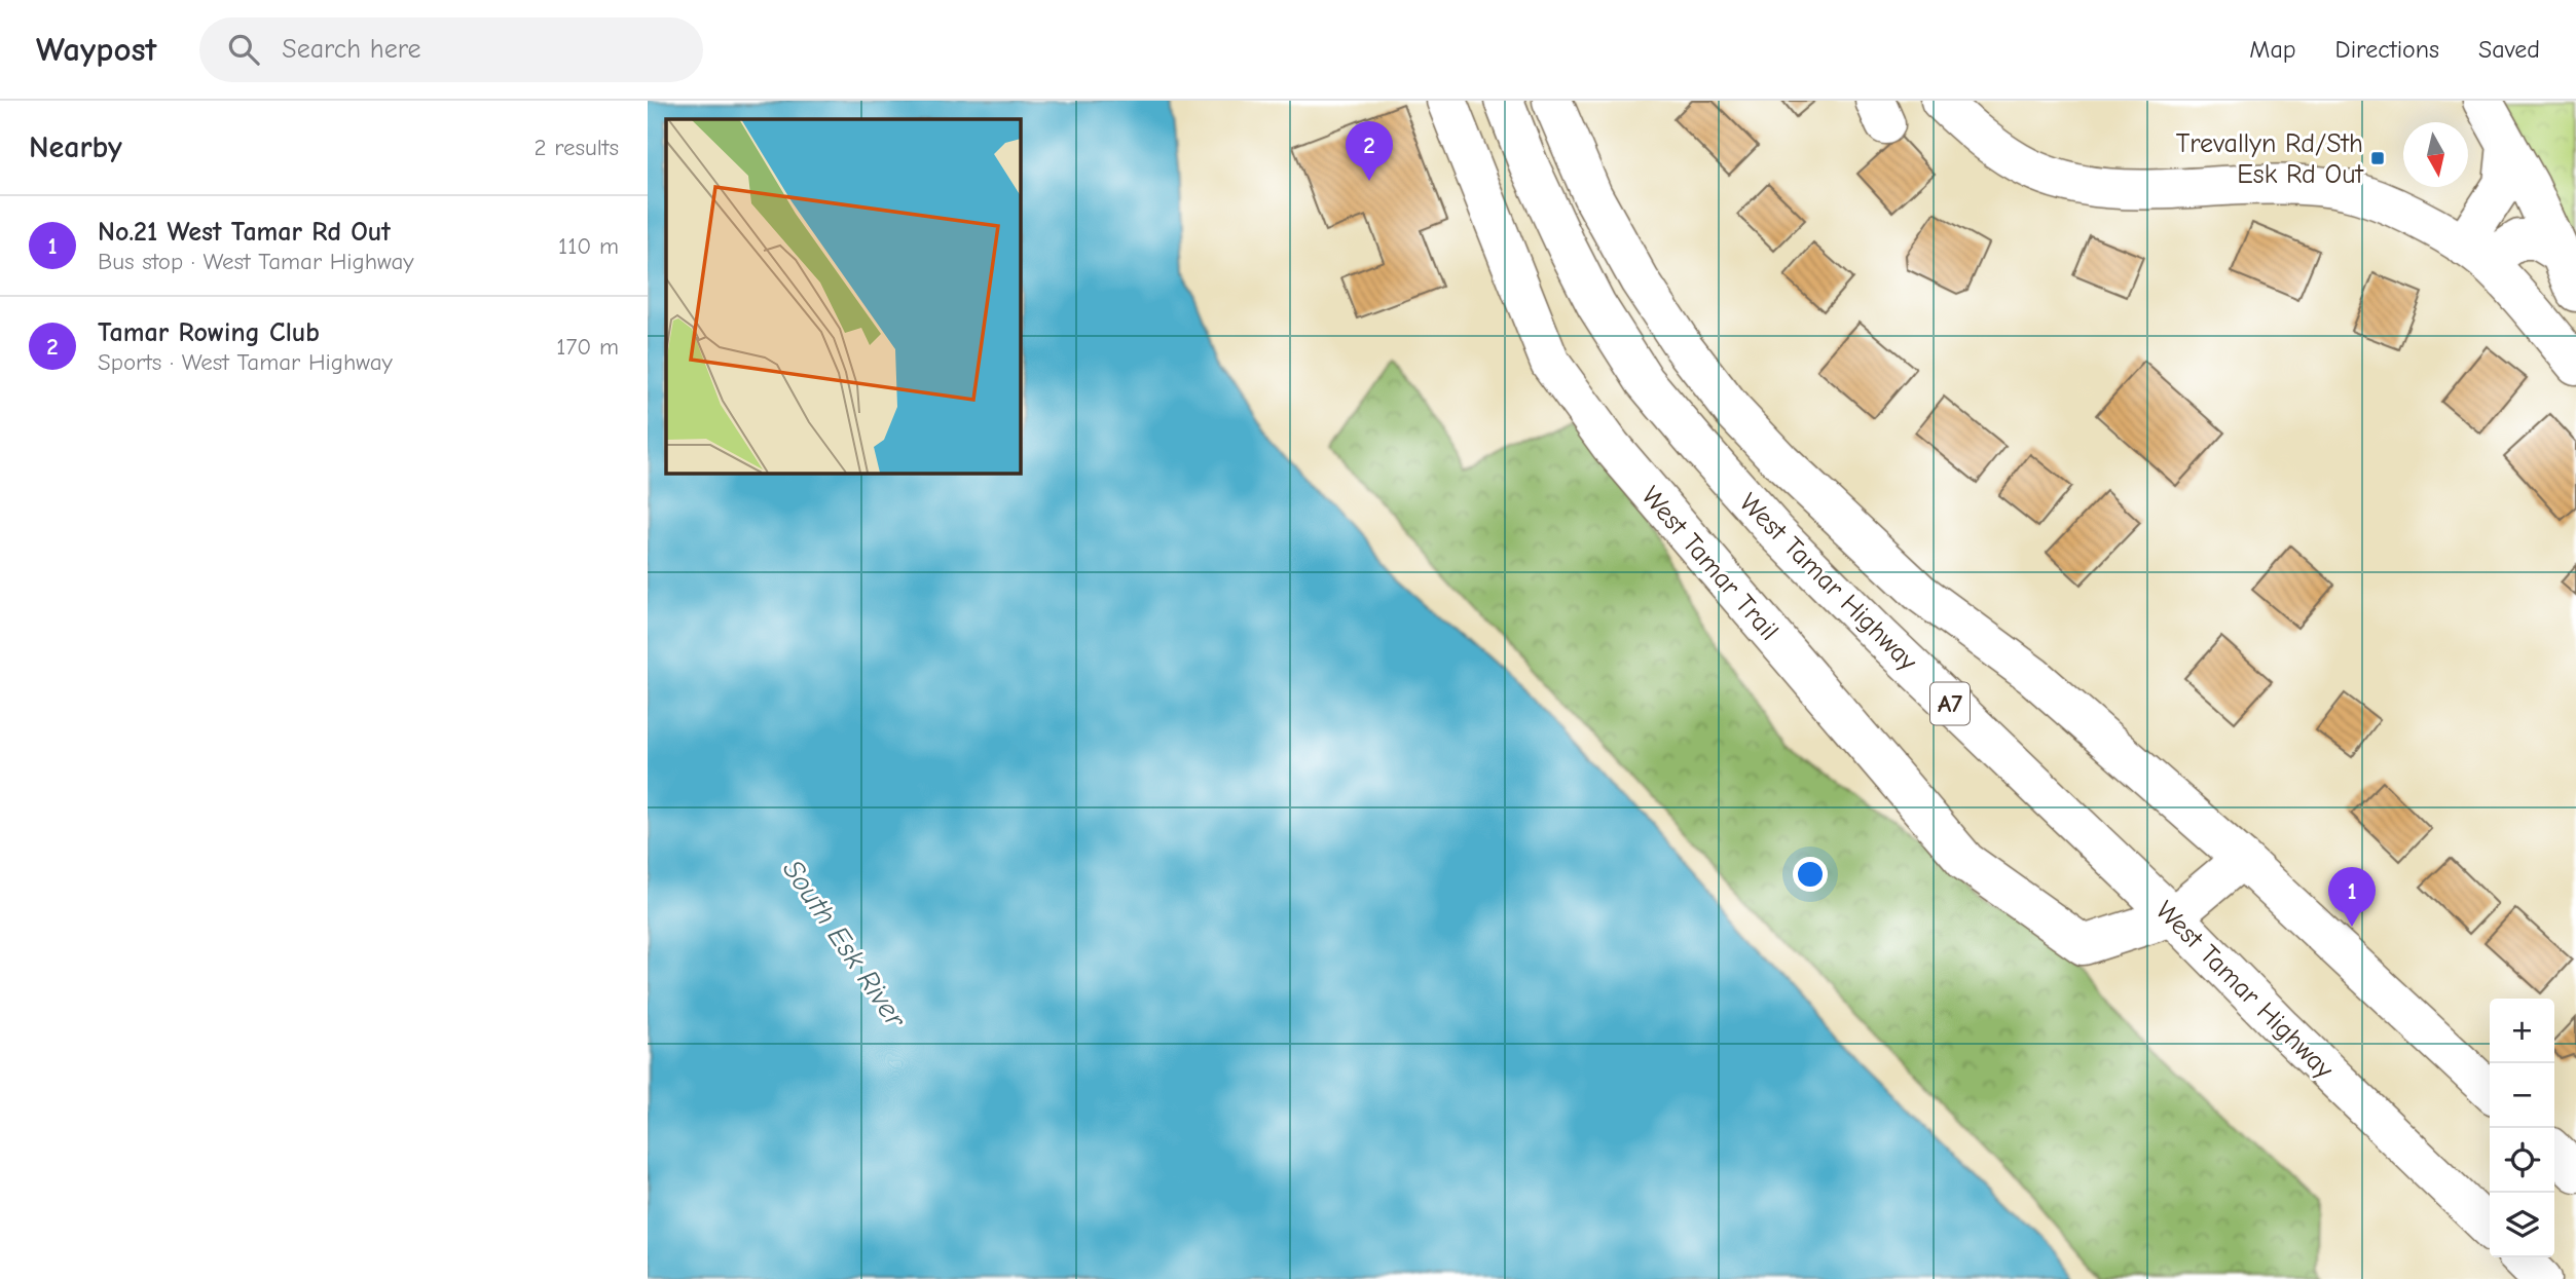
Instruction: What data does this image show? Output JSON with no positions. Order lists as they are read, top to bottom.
{
  "streets": {
    "main road": ["West Tamar Trail", "West Tamar Highway", "A7"]
  },
  "crossings": [
    ["West Tamar Trail", "West Tamar Highway"]
  ],
  "water": ["South Esk River"],
  "places": {
    "transit": ["Trevallyn Rd/Sth Esk Rd Out"]
  },
  "north": "bottom",
  "page": {
    "header": "Waypost",
    "search": "Search here",
    "nav": ["Map", "Directions", "Saved"],
    "heading": ["Nearby", "2 results"],
    "pins": ["2", "1"],
    "list": [
      {
        "mark": "1",
        "name": "No.21 West Tamar Rd Out",
        "note": "Bus stop · West Tamar Highway",
        "value": "110 m"
      },
      {
        "mark": "2",
        "name": "Tamar Rowing Club",
        "note": "Sports · West Tamar Highway",
        "value": "170 m"
      }
    ],
    "map_buttons": ["+", "−"]
  }
}
